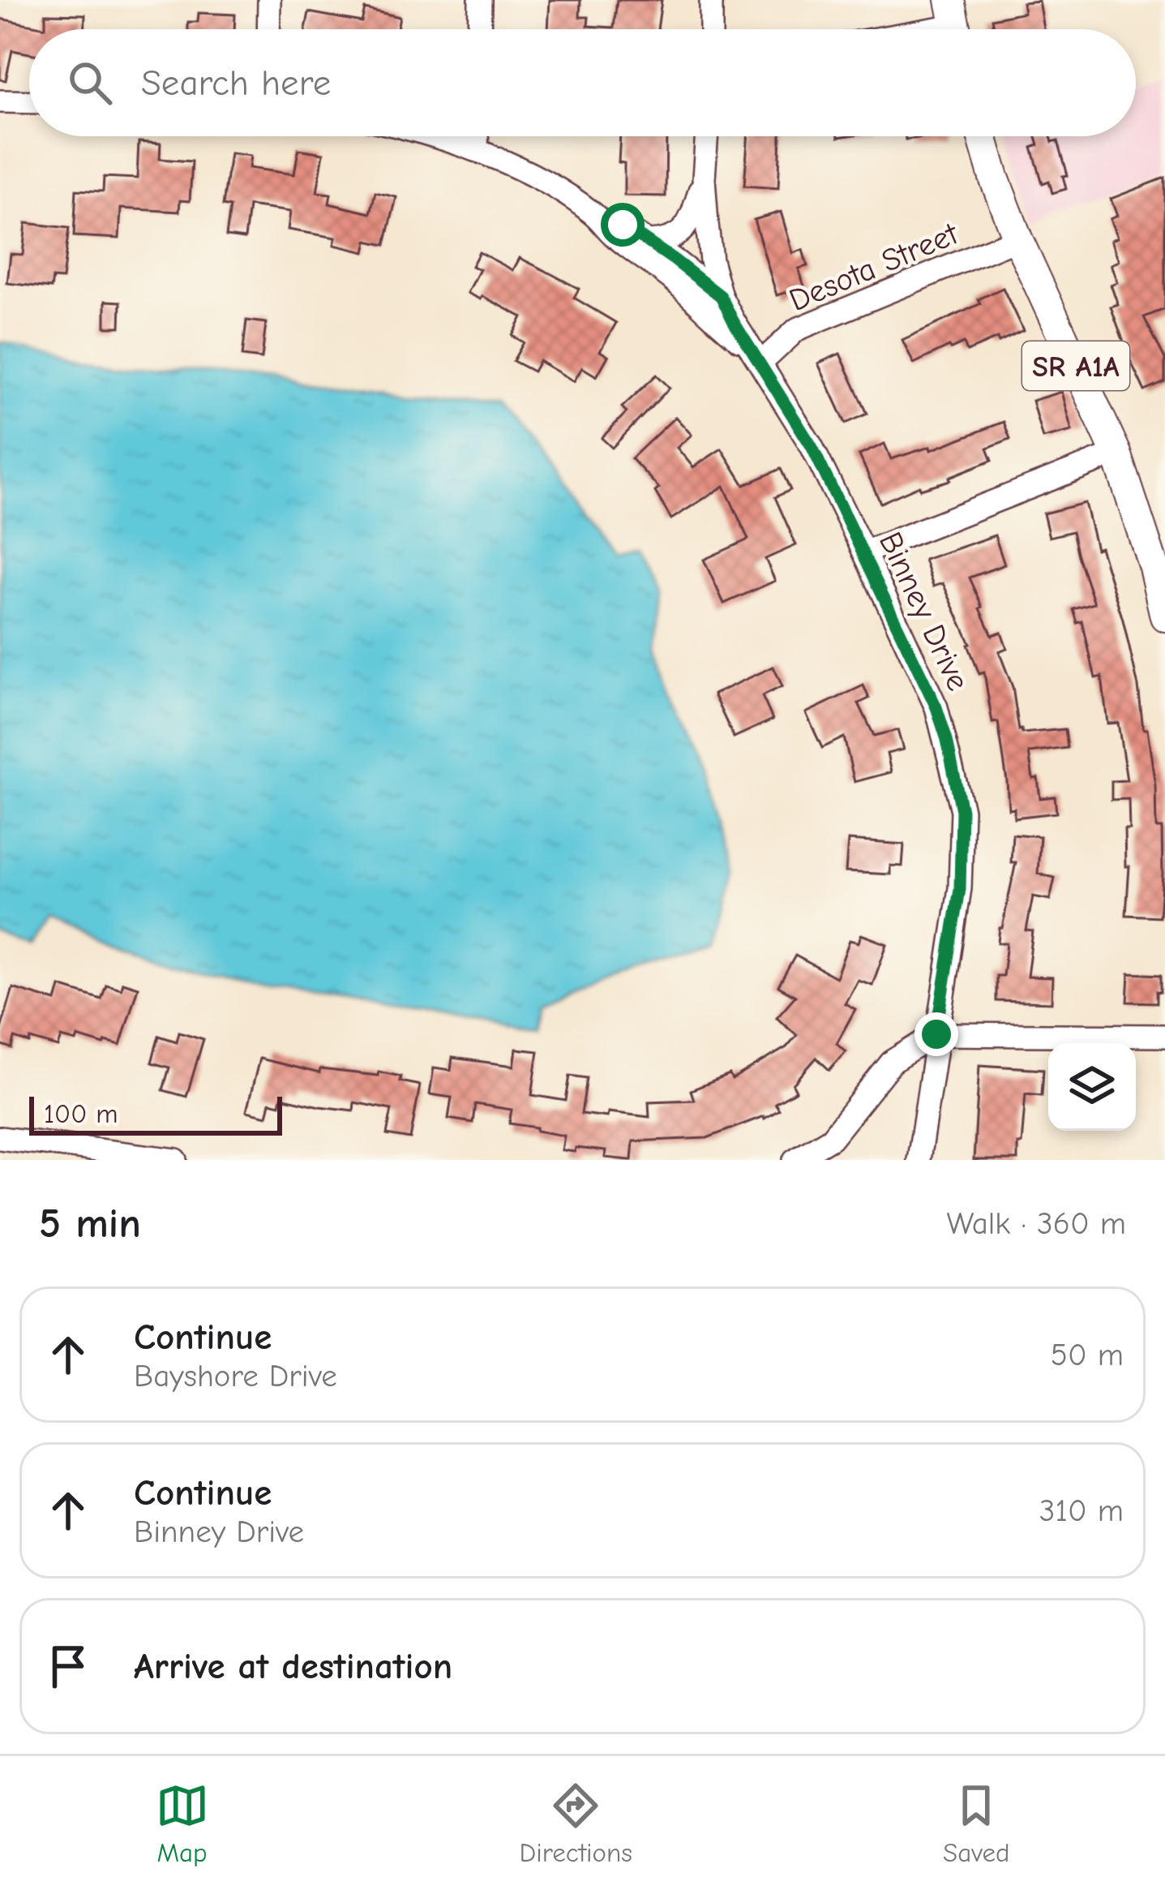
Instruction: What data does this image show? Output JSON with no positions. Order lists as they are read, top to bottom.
{
  "streets": {
    "main road": ["SR A1A"],
    "street": ["Desota Street", "Binney Drive"]
  },
  "crossings": [
    ["Desota Street", "SR A1A"],
    ["Desota Street", "Binney Drive"]
  ],
  "scale_bar": "100 m",
  "page": {
    "search": "Search here",
    "scale": "100 m",
    "heading": ["5 min", "Walk · 360 m"],
    "list": [
      ["Continue", "Bayshore Drive", "50 m"],
      ["Continue", "Binney Drive", "310 m"],
      "Arrive at destination"
    ],
    "nav": ["Map", "Directions", "Saved"]
  }
}
